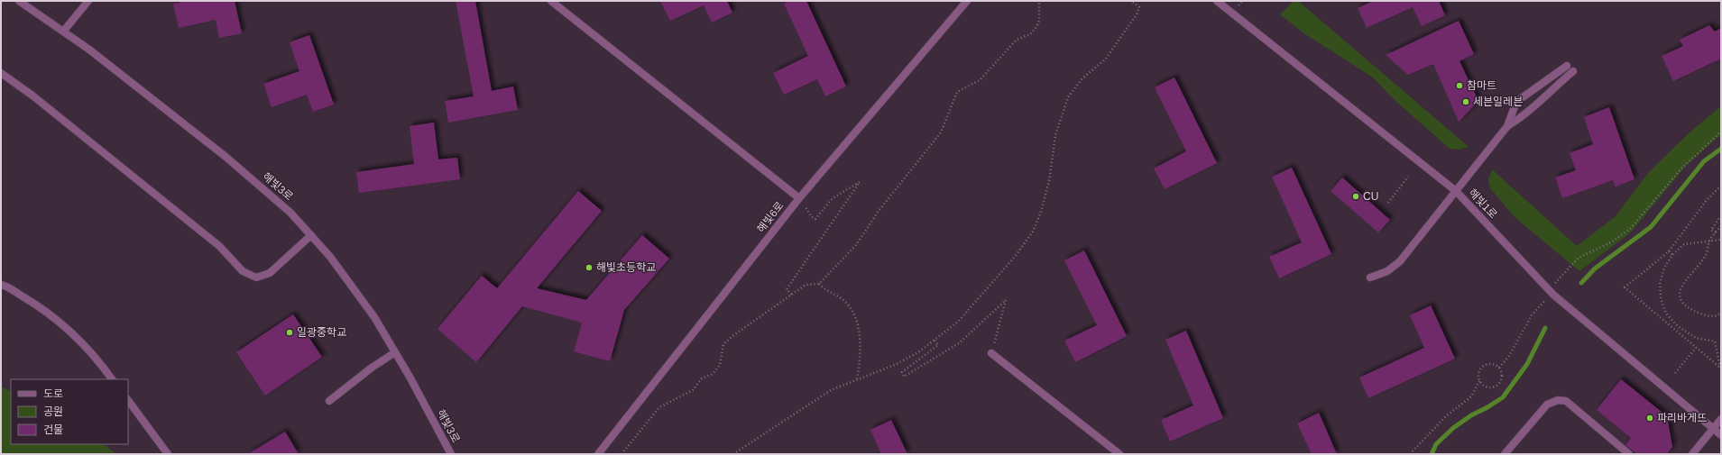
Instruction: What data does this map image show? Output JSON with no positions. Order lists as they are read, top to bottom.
{
  "streets": {
    "street": ["해빛3로", "해빛1로", "해빛6로"]
  },
  "places": [
    "참마트",
    "세븐일레븐",
    "CU",
    "해빛초등학교",
    "일광중학교",
    "파리바게뜨"
  ],
  "legend": ["도로", "공원", "건물"]
}
